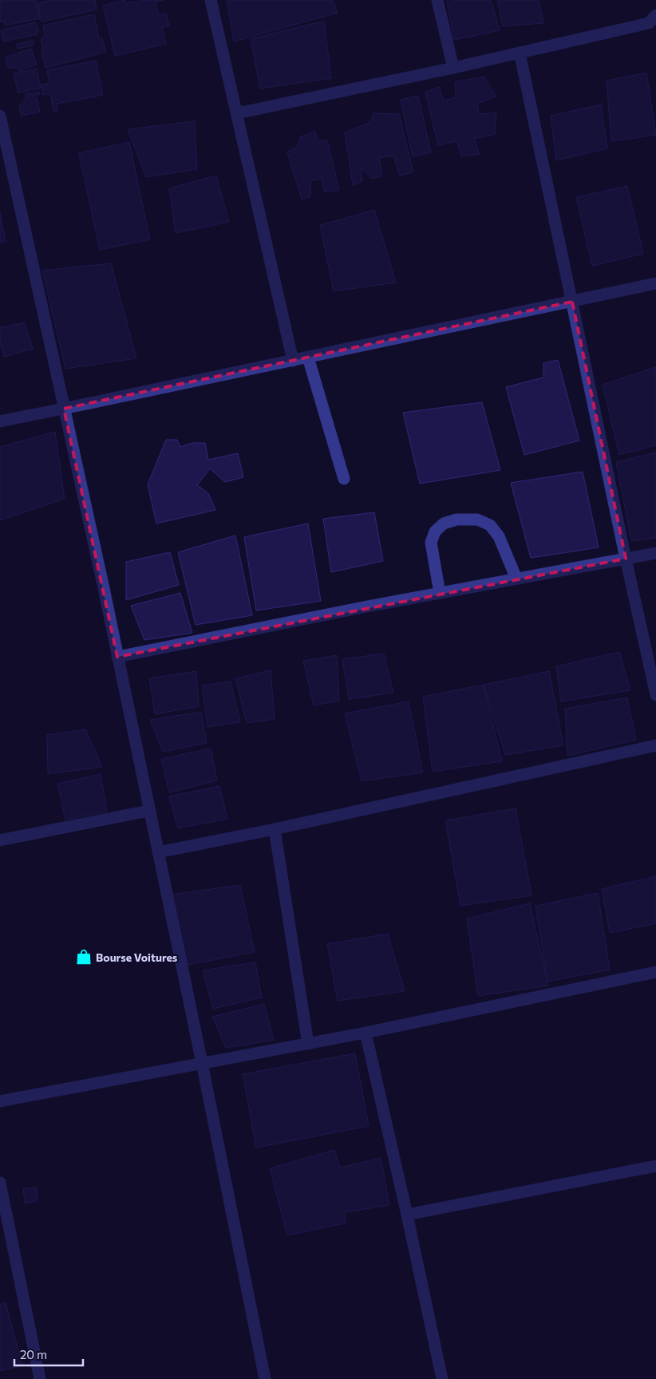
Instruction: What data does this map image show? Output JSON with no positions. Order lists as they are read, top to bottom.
{
  "places": {
    "shop": ["Bourse Voitures"]
  },
  "scale_bar": "20 m"
}
